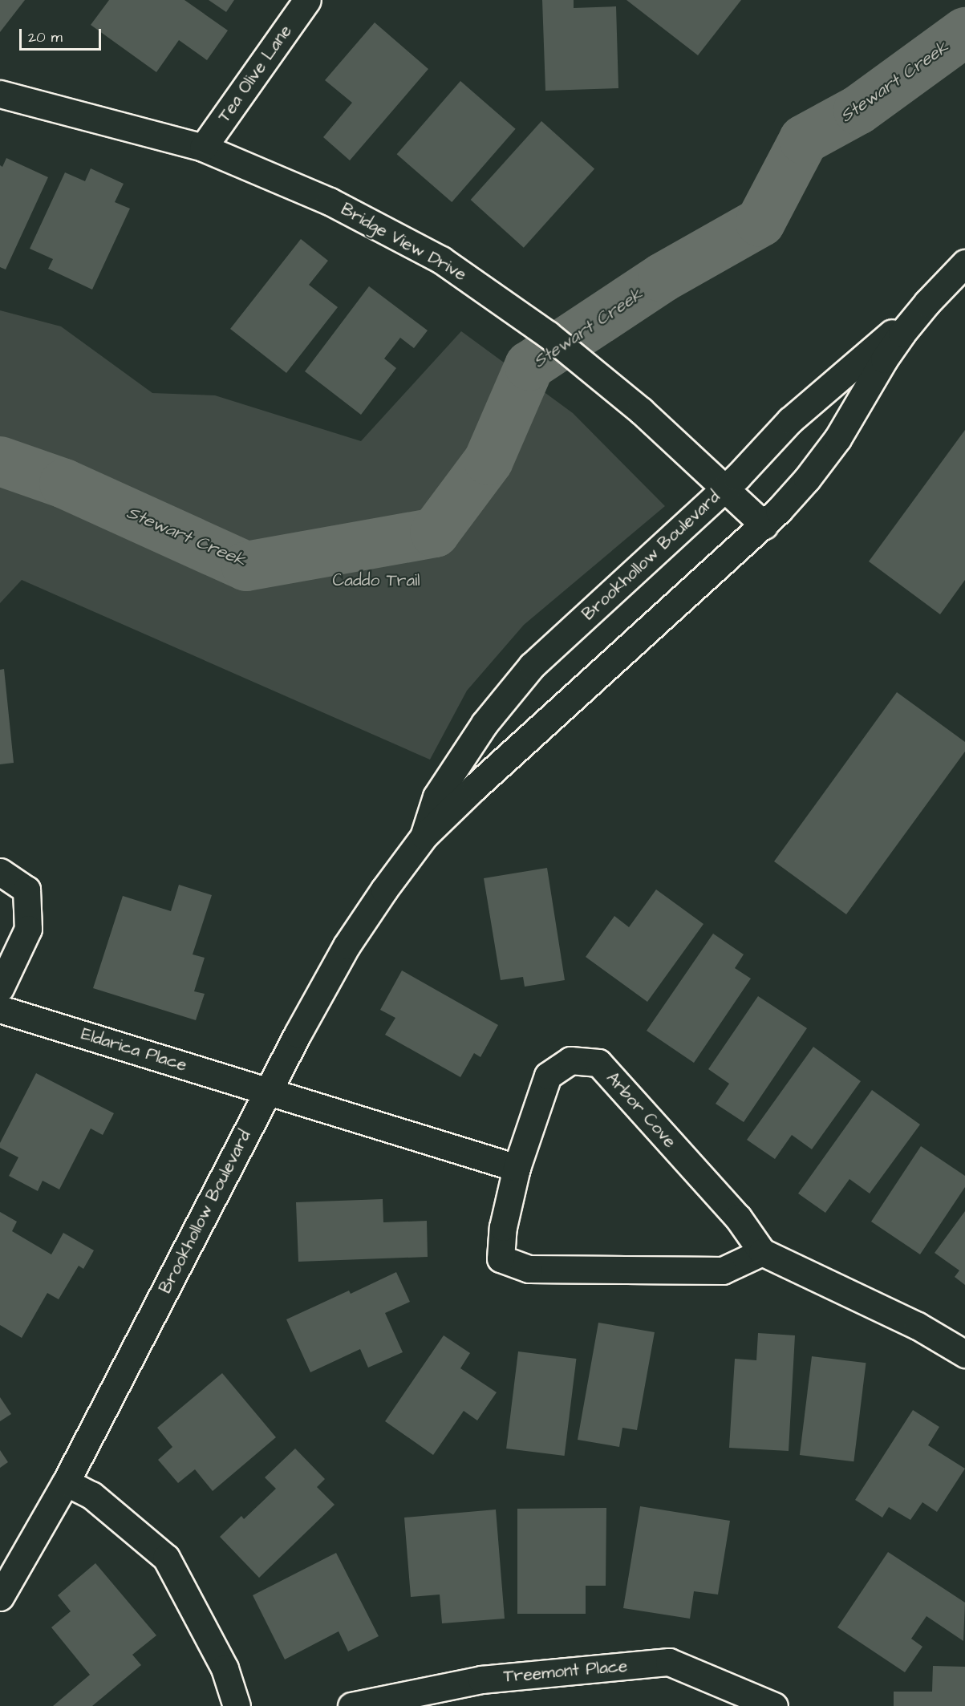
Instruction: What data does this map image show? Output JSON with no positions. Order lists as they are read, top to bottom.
{
  "streets": {
    "street": [
      "Tea Olive Lane",
      "Bridge View Drive",
      "Brookhollow Boulevard",
      "Eldarica Place",
      "Arbor Cove",
      "Treemont Place"
    ]
  },
  "crossings": [
    ["Tea Olive Lane", "Bridge View Drive"],
    ["Bridge View Drive", "Brookhollow Boulevard"],
    ["Brookhollow Boulevard", "Eldarica Place"]
  ],
  "water": ["Stewart Creek"],
  "parks": ["Caddo Trail"],
  "scale_bar": "20 m"
}
